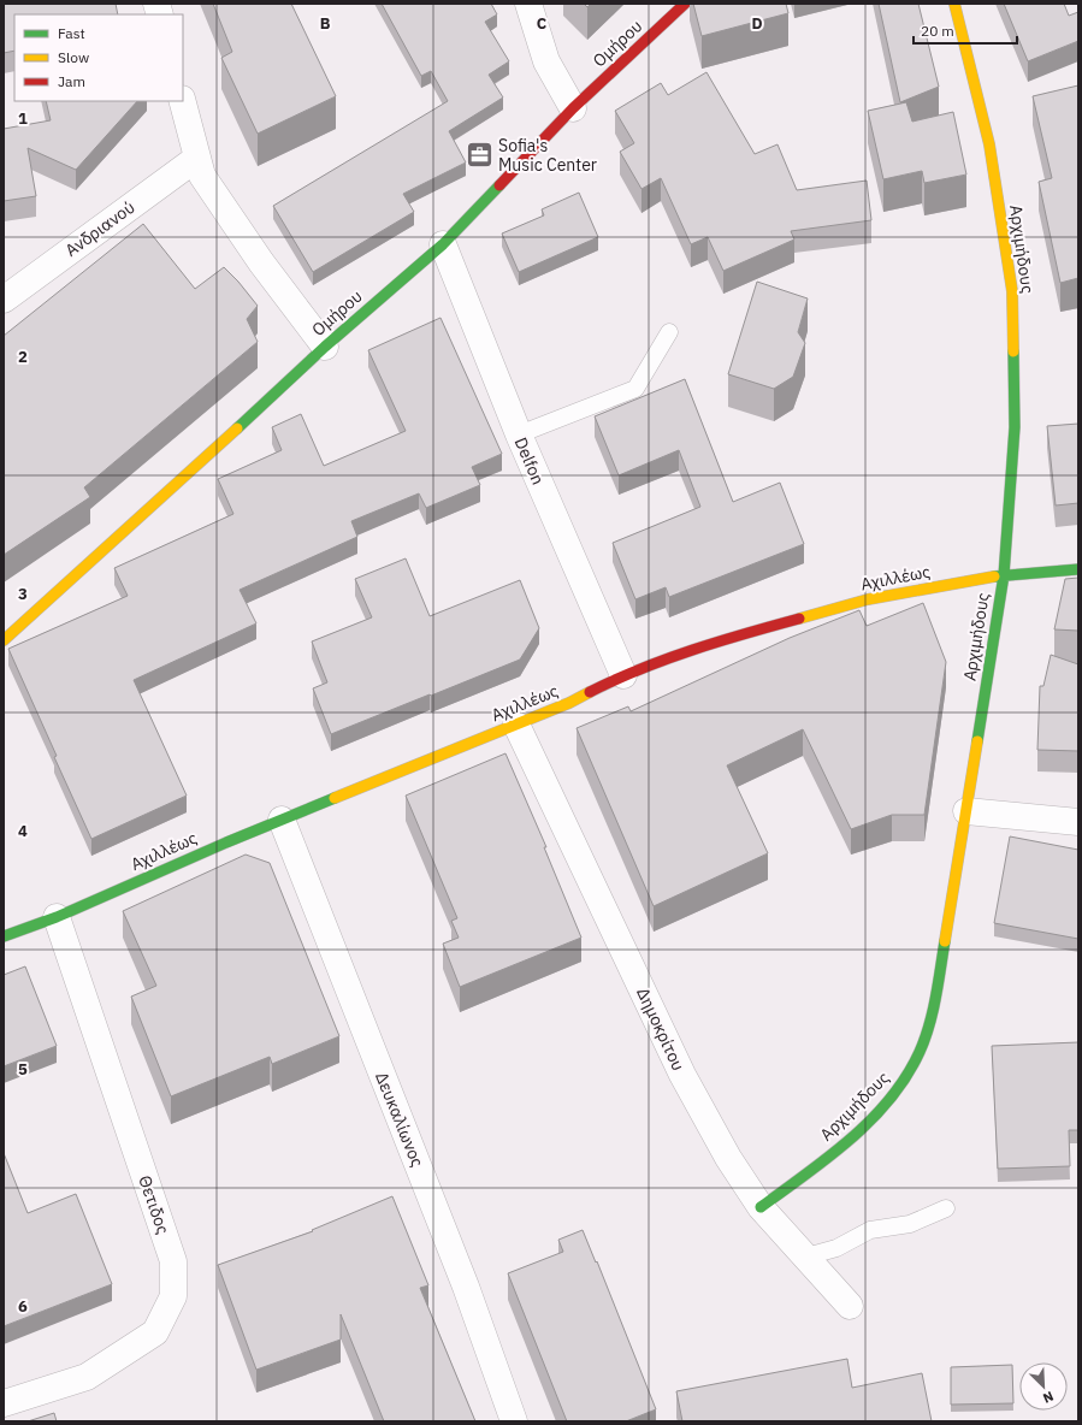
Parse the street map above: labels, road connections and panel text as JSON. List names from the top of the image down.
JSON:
{
  "streets": {
    "street": [
      "Ομήρου",
      "Ανδριανού",
      "Αρχιμήδους",
      "Delfon",
      "Αχιλλέως",
      "Δημοκρίτου",
      "Δευκαλίωνος",
      "Θετιδος"
    ]
  },
  "crossings": [
    ["Ομήρου", "Delfon"],
    ["Αρχιμήδους", "Αχιλλέως"],
    ["Αρχιμήδους", "Δημοκρίτου"],
    ["Delfon", "Αχιλλέως"],
    ["Αχιλλέως", "Δημοκρίτου"],
    ["Αχιλλέως", "Δευκαλίωνος"],
    ["Αχιλλέως", "Θετιδος"]
  ],
  "places": {
    "office": ["Sofia's Music Center"]
  },
  "legend": ["Fast", "Slow", "Jam"],
  "scale_bar": "20 m",
  "north": "bottom right",
  "grid": {
    "columns": ["B", "C", "D"],
    "rows": [
      "1",
      "2",
      "3",
      "4",
      "5",
      "6"
    ]
  }
}
